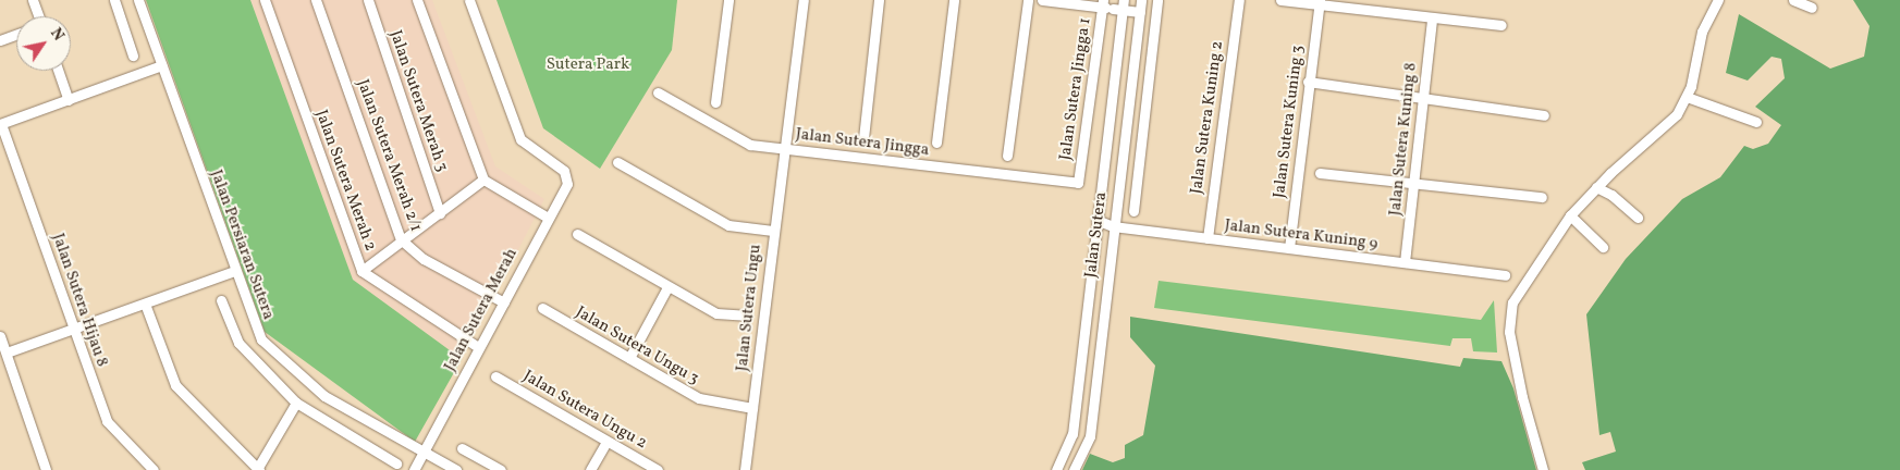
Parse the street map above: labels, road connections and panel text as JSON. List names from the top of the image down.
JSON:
{
  "streets": {
    "street": [
      "Jalan Sutera Jingga 1",
      "Jalan Sutera Merah 3",
      "Jalan Sutera Kuning 2",
      "Jalan Sutera Kuning 3",
      "Jalan Sutera Kuning 8",
      "Jalan Sutera Jingga",
      "Jalan Sutera Merah 2/1",
      "Jalan Sutera Merah 2",
      "Jalan Sutera",
      "Jalan Sutera Kuning 9",
      "Jalan Persiaran Sutera",
      "Jalan Sutera Hijau 8",
      "Jalan Sutera Ungu",
      "Jalan Sutera Merah",
      "Jalan Sutera Ungu 3",
      "Jalan Sutera Ungu 2"
    ]
  },
  "crossings": [
    ["Jalan Sutera Jingga 1", "Jalan Sutera Jingga"],
    ["Jalan Sutera Jingga 1", "Jalan Sutera"],
    ["Jalan Sutera Kuning 2", "Jalan Sutera Kuning 9"],
    ["Jalan Sutera Kuning 3", "Jalan Sutera Kuning 9"],
    ["Jalan Sutera Kuning 8", "Jalan Sutera Kuning 9"],
    ["Jalan Sutera Jingga", "Jalan Sutera Ungu"],
    ["Jalan Sutera Merah 2/1", "Jalan Sutera Merah"],
    ["Jalan Sutera Merah 2", "Jalan Sutera Merah"],
    ["Jalan Sutera", "Jalan Sutera Kuning 9"],
    ["Jalan Persiaran Sutera", "Jalan Sutera Merah"],
    ["Jalan Sutera Ungu", "Jalan Sutera Ungu 3"]
  ],
  "parks": ["Sutera Park"],
  "north": "top right"
}
